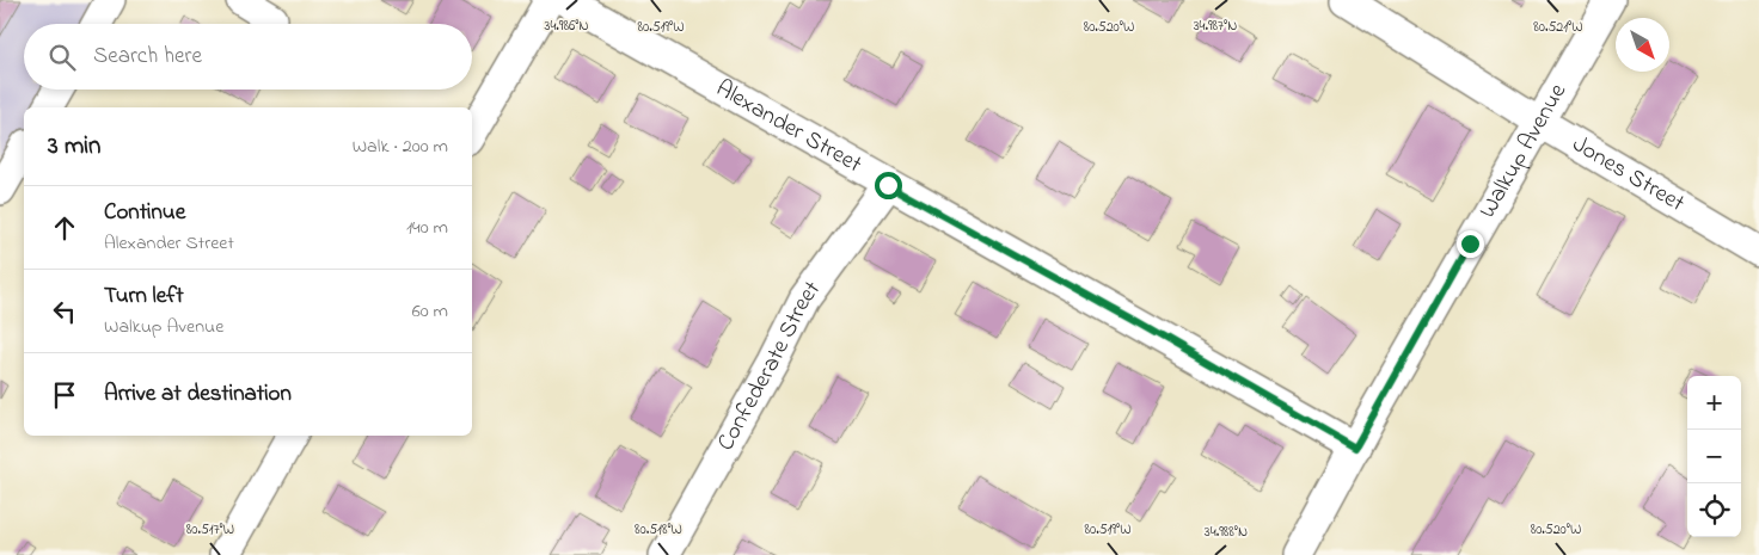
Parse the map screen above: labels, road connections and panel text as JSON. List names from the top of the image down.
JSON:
{
  "streets": {
    "street": [
      "Alexander Street",
      "Walkup Avenue",
      "Jones Street",
      "Confederate Street"
    ]
  },
  "crossings": [
    ["Alexander Street", "Walkup Avenue"],
    ["Alexander Street", "Confederate Street"],
    ["Walkup Avenue", "Jones Street"]
  ],
  "north": "bottom right",
  "page": {
    "search": "Search here",
    "heading": ["3 min", "Walk · 200 m"],
    "list": [
      ["Continue", "Alexander Street", "140 m"],
      ["Turn left", "Walkup Avenue", "60 m"],
      "Arrive at destination"
    ],
    "map_buttons": ["+", "−"]
  },
  "coordinates": [
    "34.986°N",
    "34.987°N",
    "80.519°W",
    "80.520°W",
    "80.521°W",
    "80.517°W",
    "80.518°W",
    "34.988°N"
  ]
}
